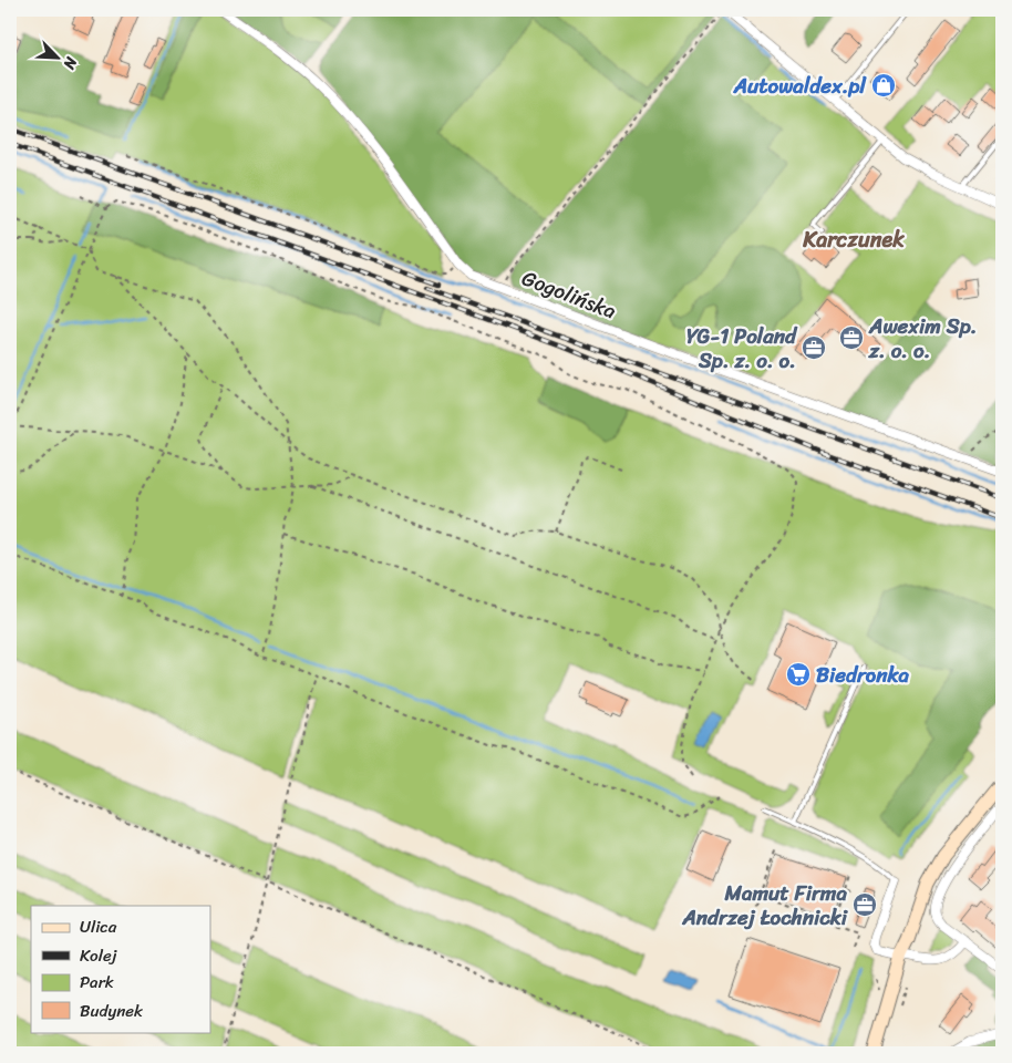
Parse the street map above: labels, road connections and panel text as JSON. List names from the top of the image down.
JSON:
{
  "streets": {
    "street": ["Gogolińska"]
  },
  "districts": ["Karczunek"],
  "places": {
    "shop": ["Autowaldex.pl"],
    "office": ["Awexim Sp. z. o. o.", "YG-1 Poland Sp. z. o. o.", "Mamut Firma Andrzej Łochnicki"],
    "supermarket": ["Biedronka"]
  },
  "legend": [
    "Ulica",
    "Kolej",
    "Park",
    "Budynek"
  ],
  "north": "bottom right"
}
